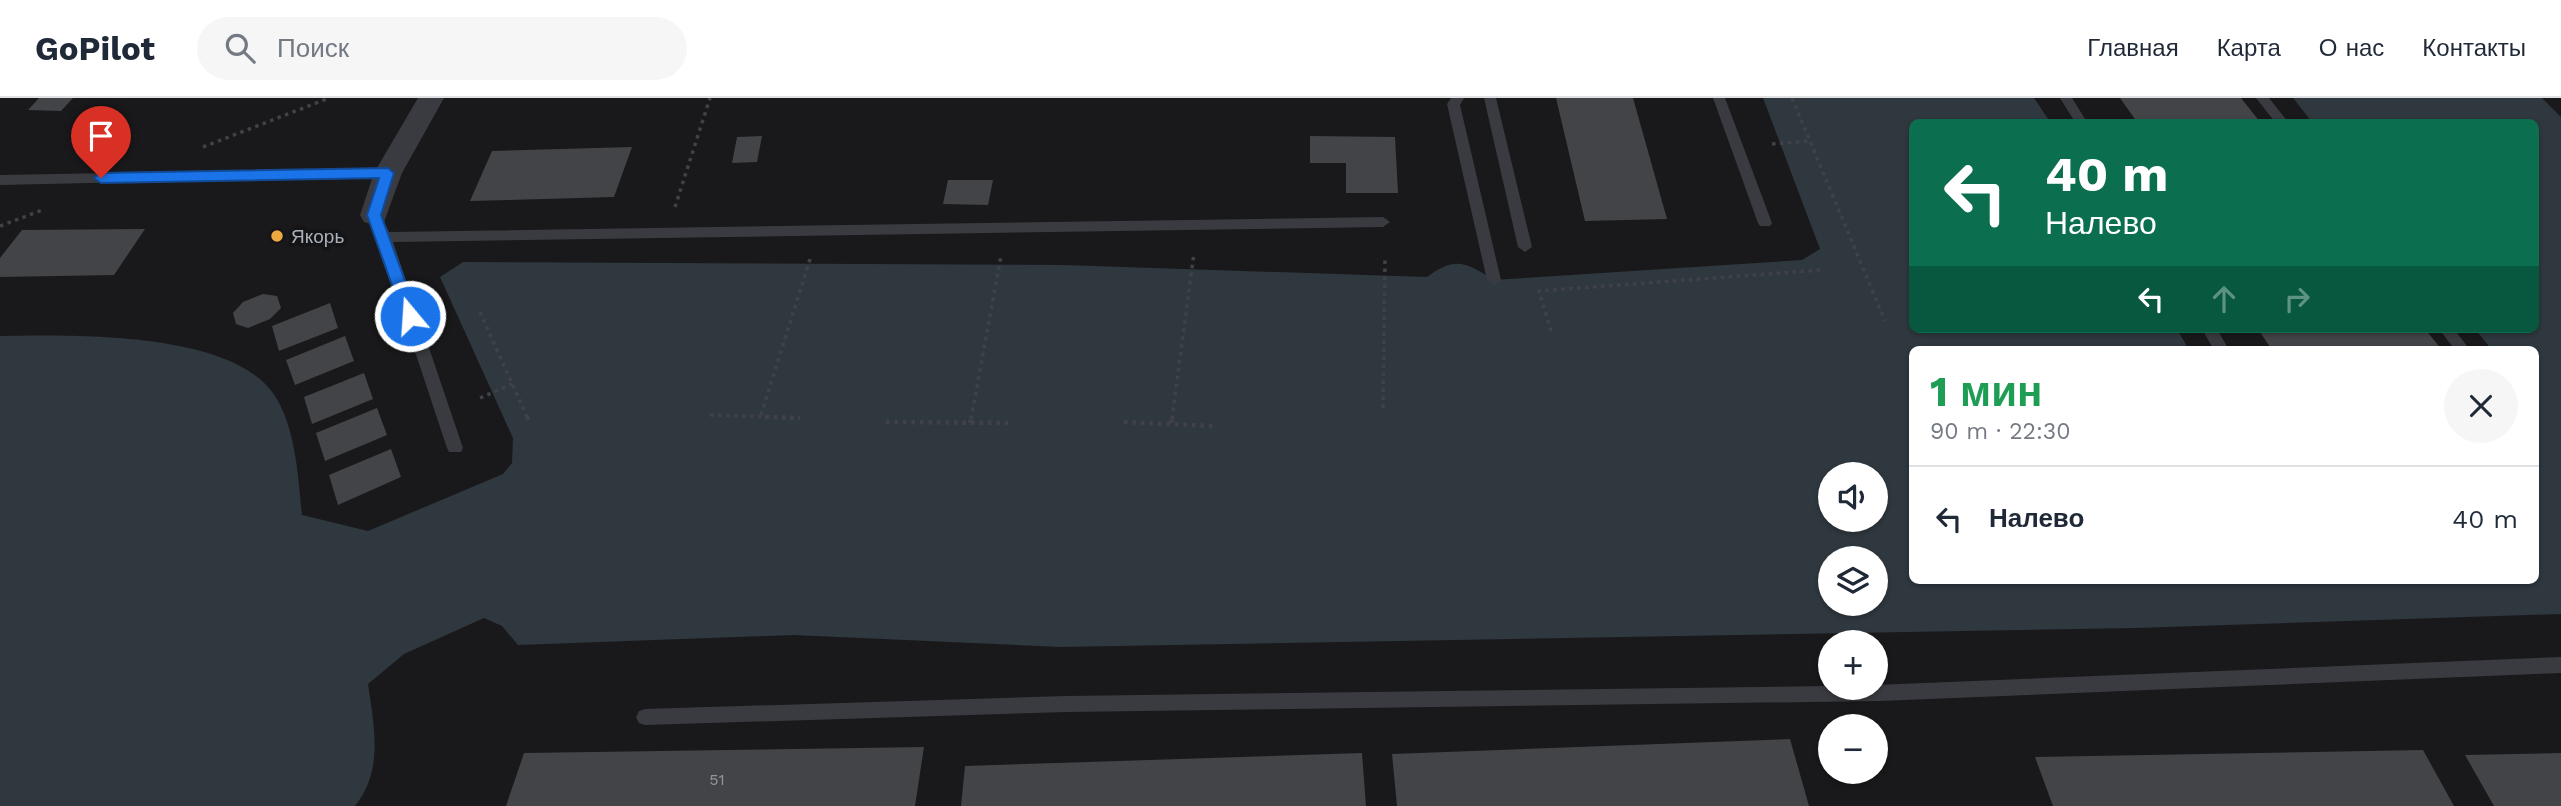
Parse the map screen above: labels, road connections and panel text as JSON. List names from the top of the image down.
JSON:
{
  "places": ["Якорь"],
  "house_numbers": ["51"],
  "page": {
    "header": "GoPilot",
    "search": "Поиск",
    "nav": [
      "Главная",
      "Карта",
      "О нас",
      "Контакты"
    ],
    "turn": ["40 m", "Налево"],
    "heading": ["1 мин", "90 m · 22:30"],
    "map_buttons": ["+", "−"],
    "list": [
      {
        "name": "Налево",
        "value": "40 m"
      }
    ]
  }
}
